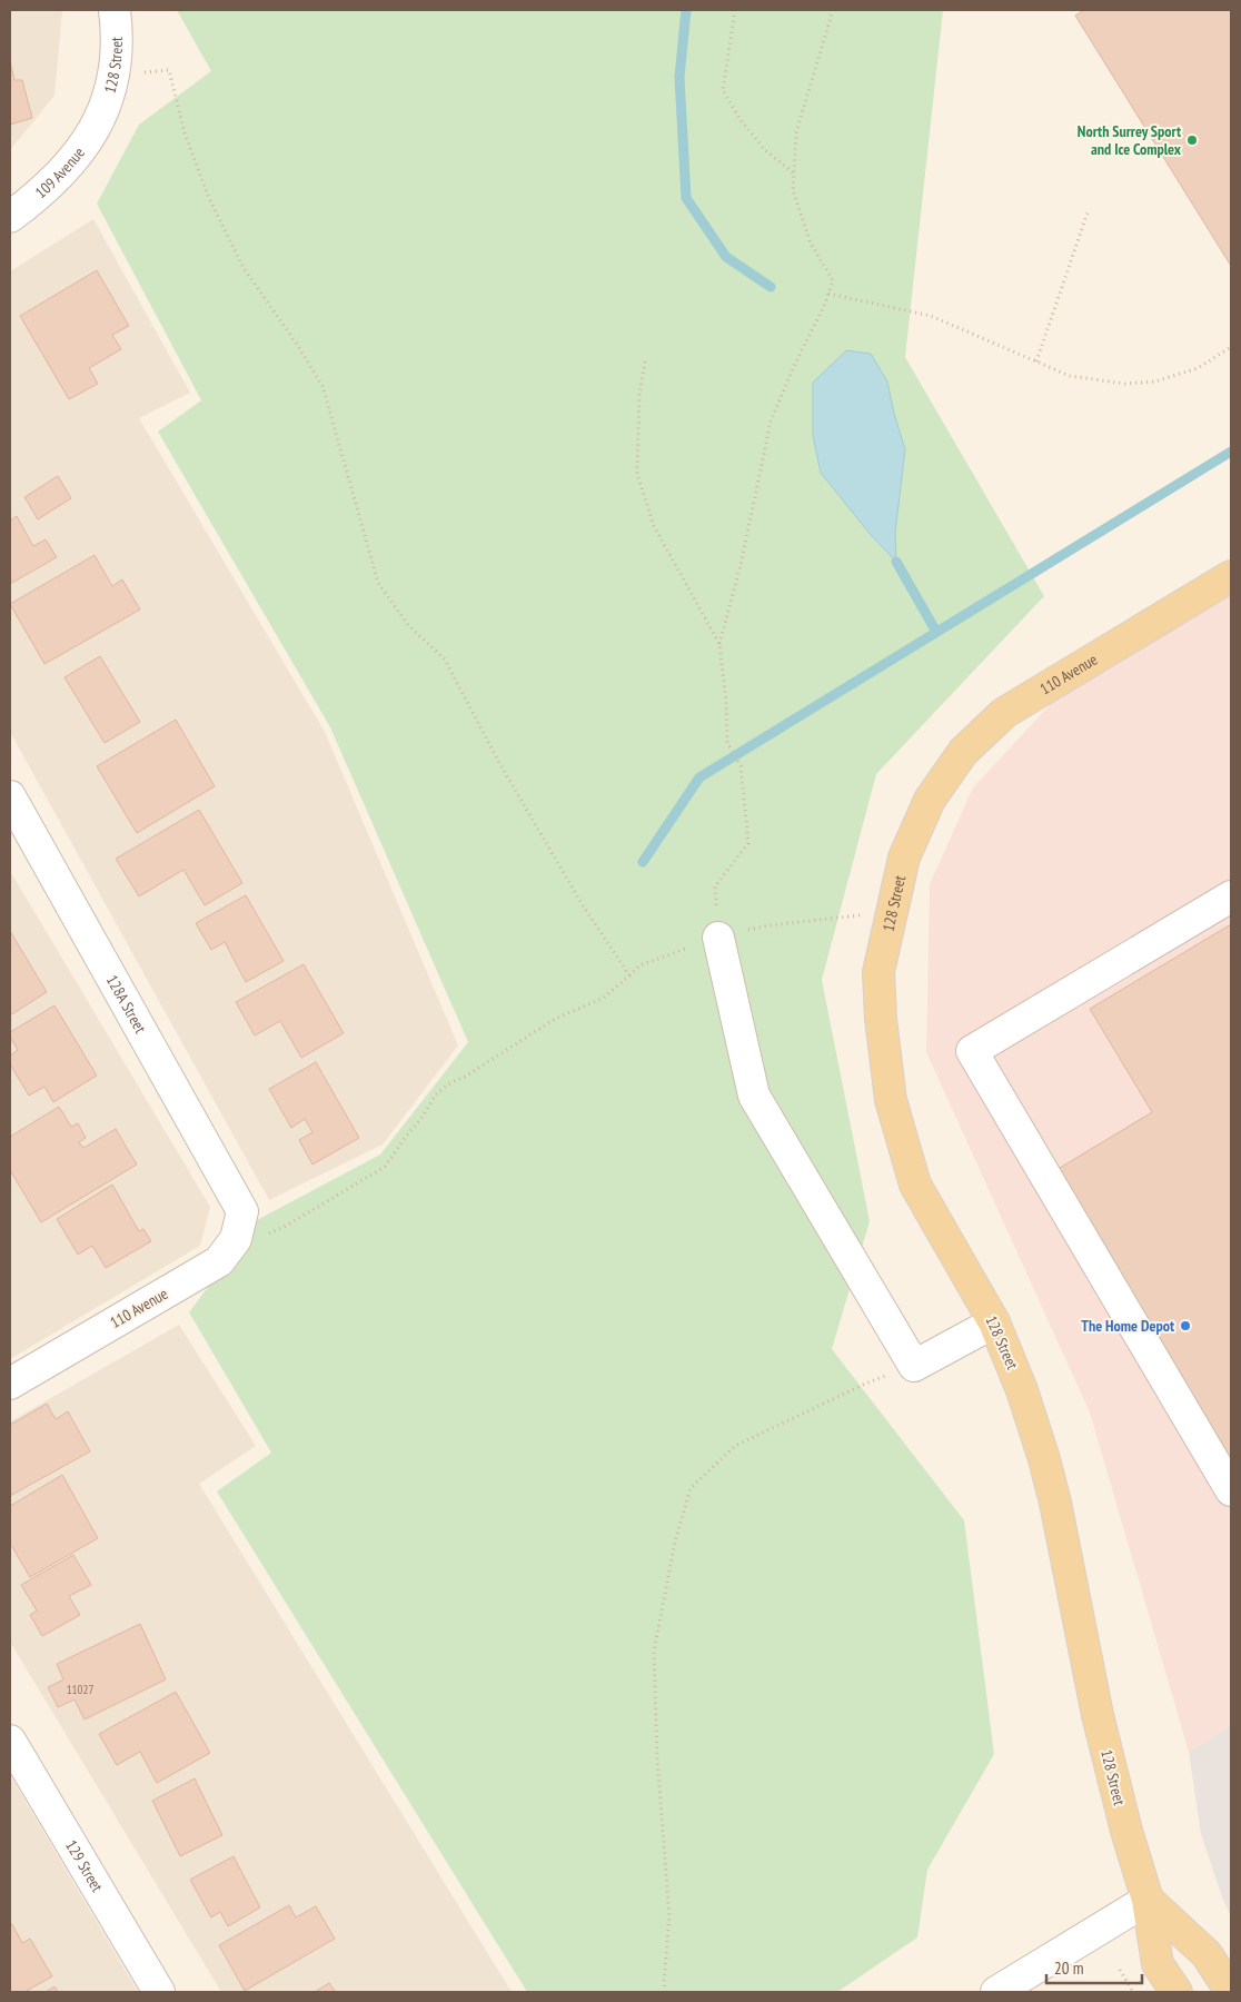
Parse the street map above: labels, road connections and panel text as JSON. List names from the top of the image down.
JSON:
{
  "streets": {
    "main road": ["128 Street", "110 Avenue"],
    "street": ["109 Avenue", "128A Street", "129 Street"]
  },
  "crossings": [
    ["128 Street", "109 Avenue"],
    ["128 Street", "110 Avenue"],
    ["110 Avenue", "128A Street"]
  ],
  "places": ["North Surrey Sport and Ice Complex", "The Home Depot"],
  "house_numbers": ["11027"],
  "scale_bar": "20 m"
}
